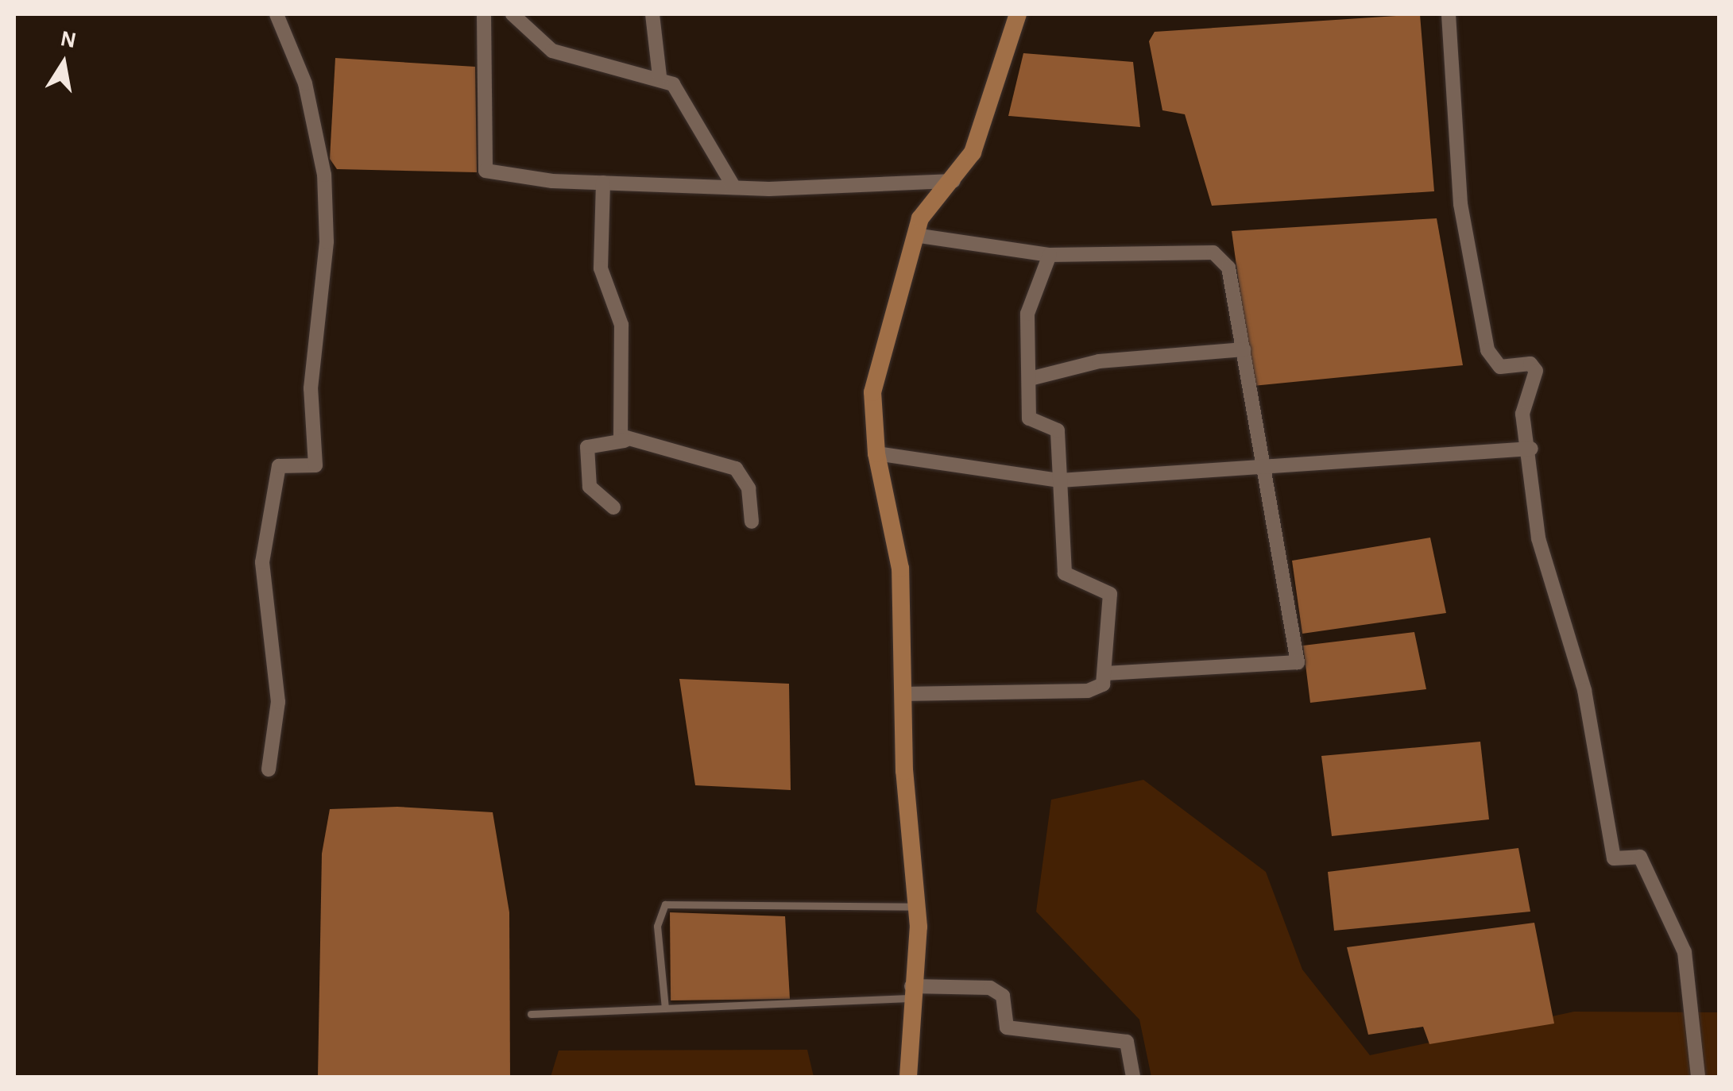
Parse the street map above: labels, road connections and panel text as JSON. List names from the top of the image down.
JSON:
{
  "north": "top"
}
